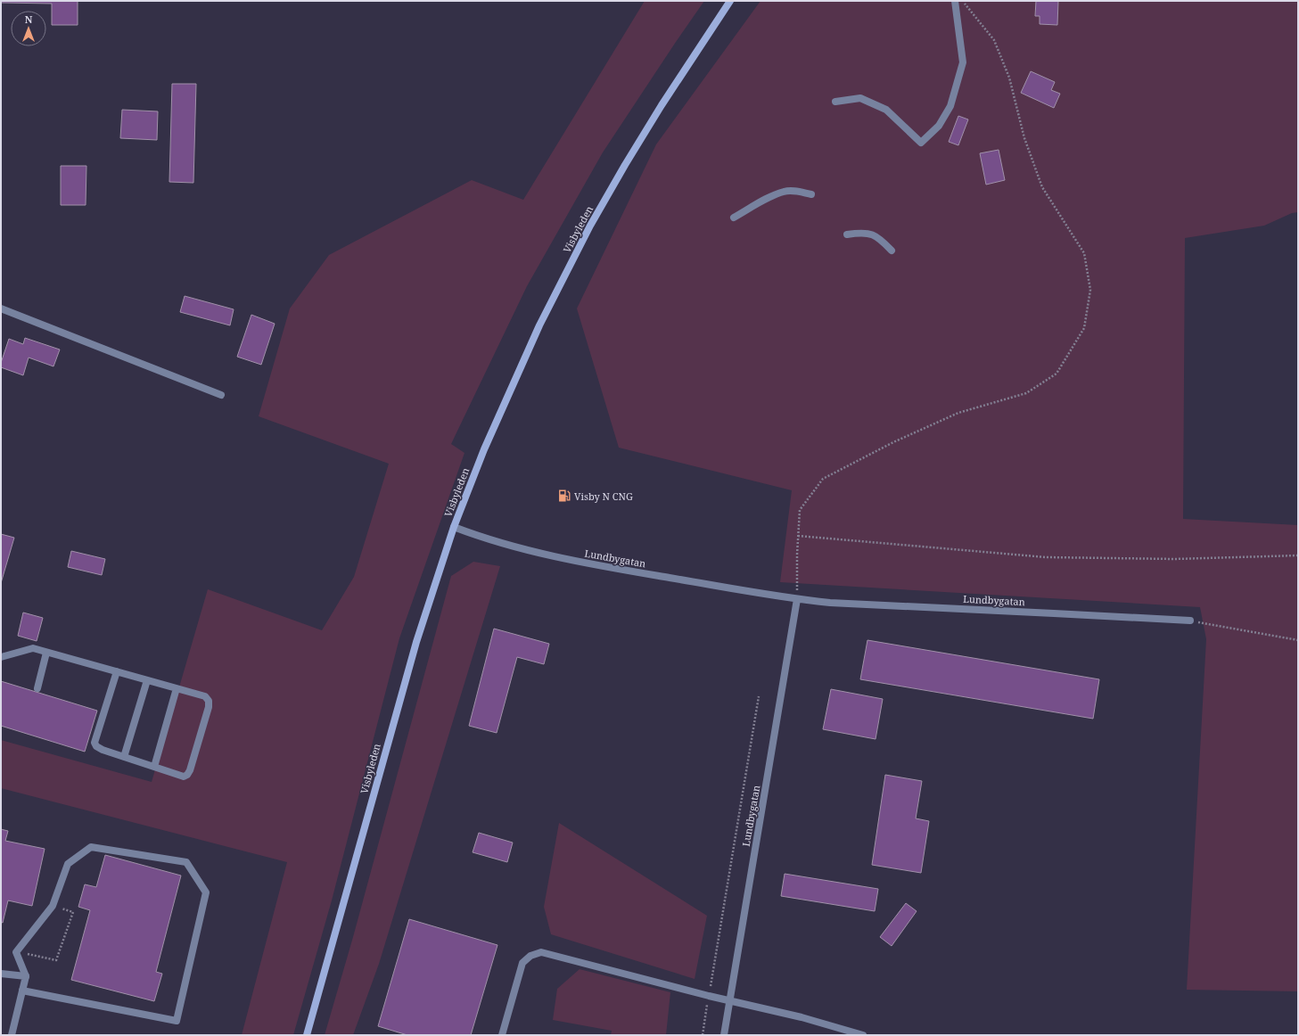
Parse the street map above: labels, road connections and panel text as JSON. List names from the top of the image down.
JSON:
{
  "streets": {
    "main road": ["Visbyleden"],
    "street": ["Lundbygatan"]
  },
  "crossings": [
    ["Visbyleden", "Lundbygatan"]
  ],
  "places": {
    "fuel station": ["Visby N CNG"]
  },
  "north": "top"
}
